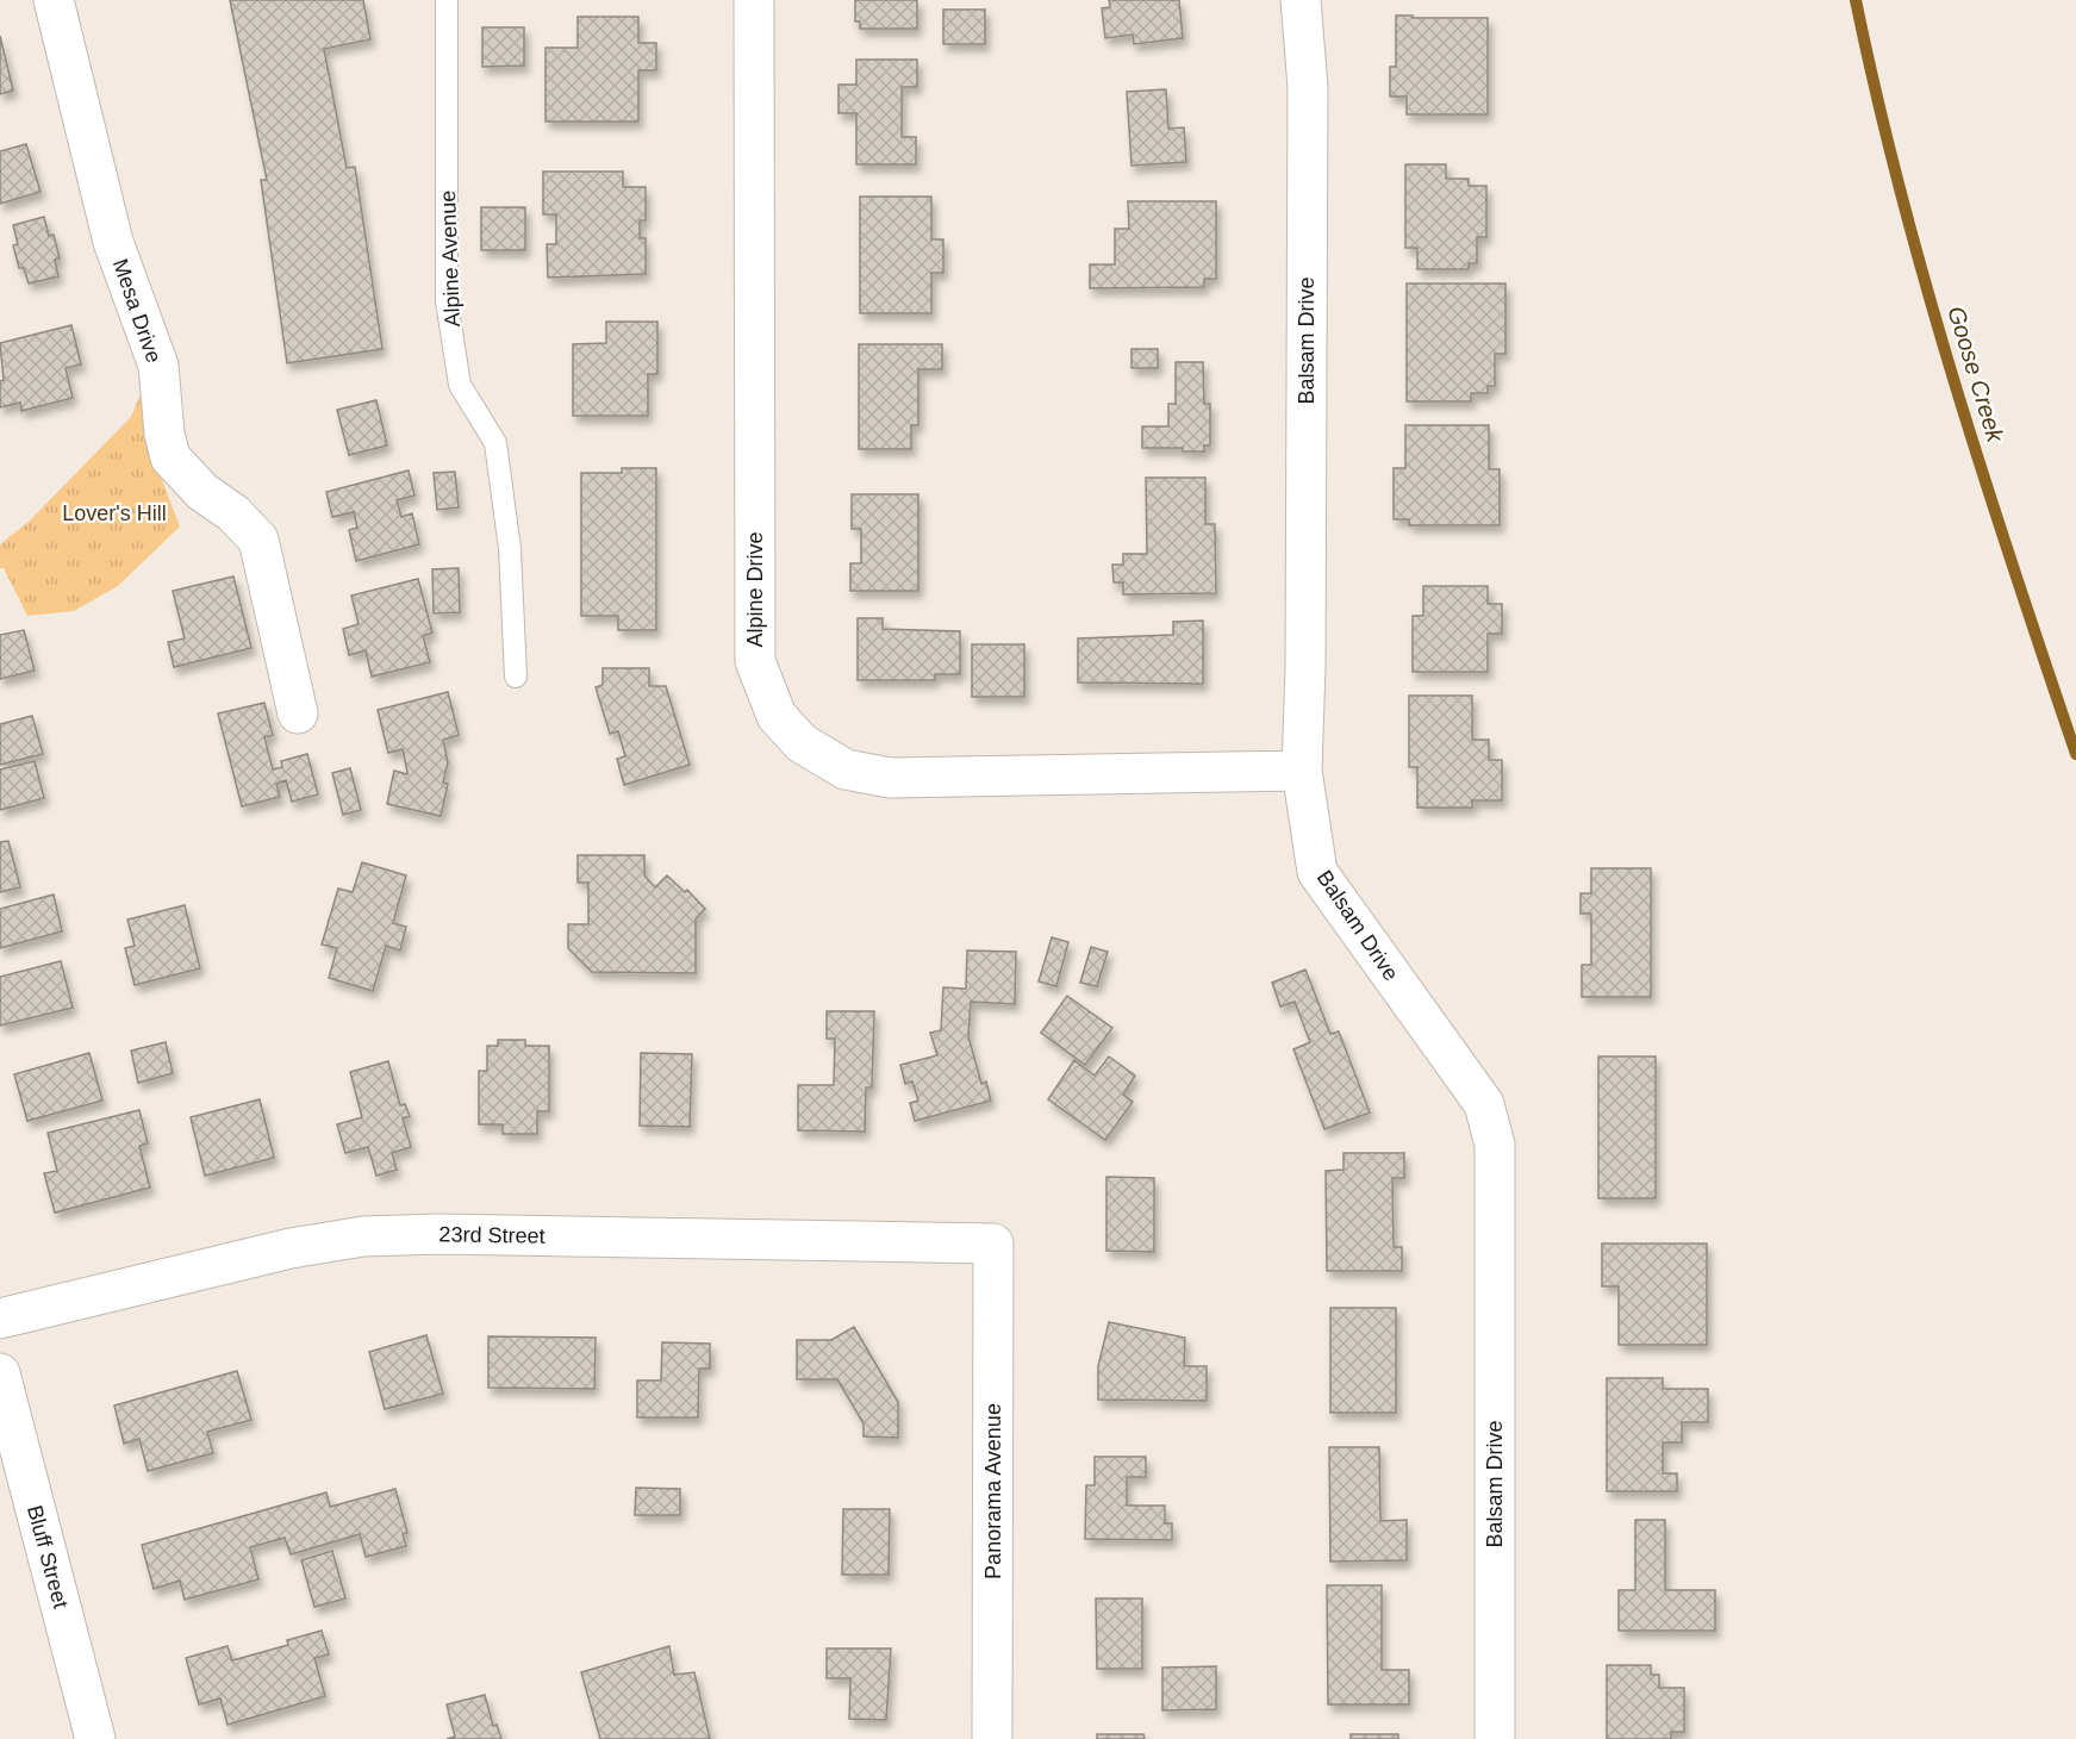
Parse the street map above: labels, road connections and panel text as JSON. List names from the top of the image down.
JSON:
{
  "streets": {
    "street": [
      "Mesa Drive",
      "Balsam Drive",
      "Alpine Drive",
      "23rd Street",
      "Panorama Avenue",
      "Bluff Street"
    ],
    "lane": ["Alpine Avenue"]
  },
  "crossings": [
    ["Balsam Drive", "Alpine Drive"],
    ["23rd Street", "Panorama Avenue"]
  ],
  "water": ["Goose Creek"],
  "parks": ["Lover's Hill"]
}
